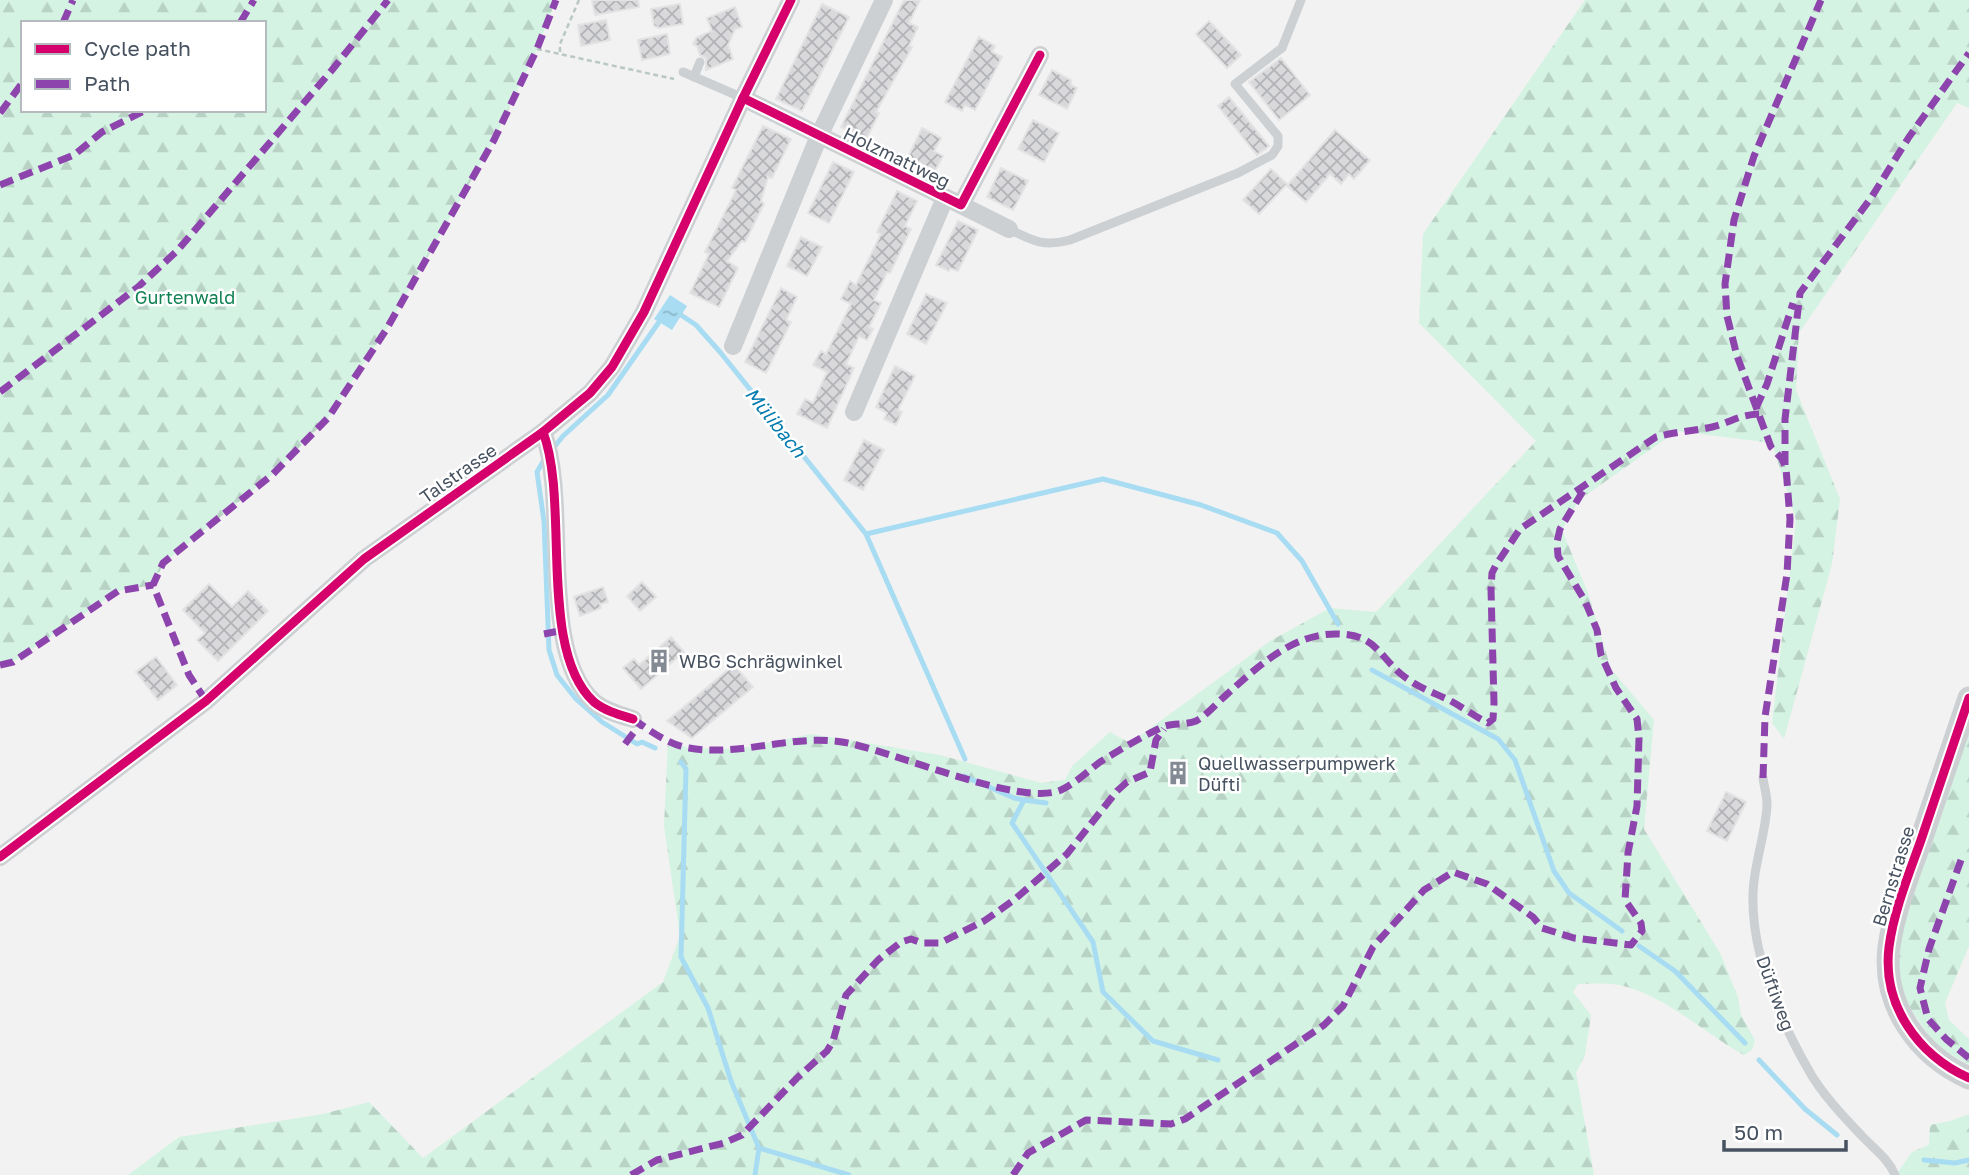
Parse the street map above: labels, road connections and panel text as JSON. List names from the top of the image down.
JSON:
{
  "streets": {
    "street": ["Holzmattweg", "Talstrasse", "Bernstrasse"],
    "lane": ["Düftiweg"]
  },
  "crossings": [
    ["Holzmattweg", "Talstrasse"]
  ],
  "water": ["Mülibach"],
  "parks": ["Gurtenwald"],
  "places": {
    "building": ["WBG Schrägwinkel", "Quellwasserpumpwerk Düfti"]
  },
  "legend": ["Cycle path", "Path"],
  "scale_bar": "50 m"
}
